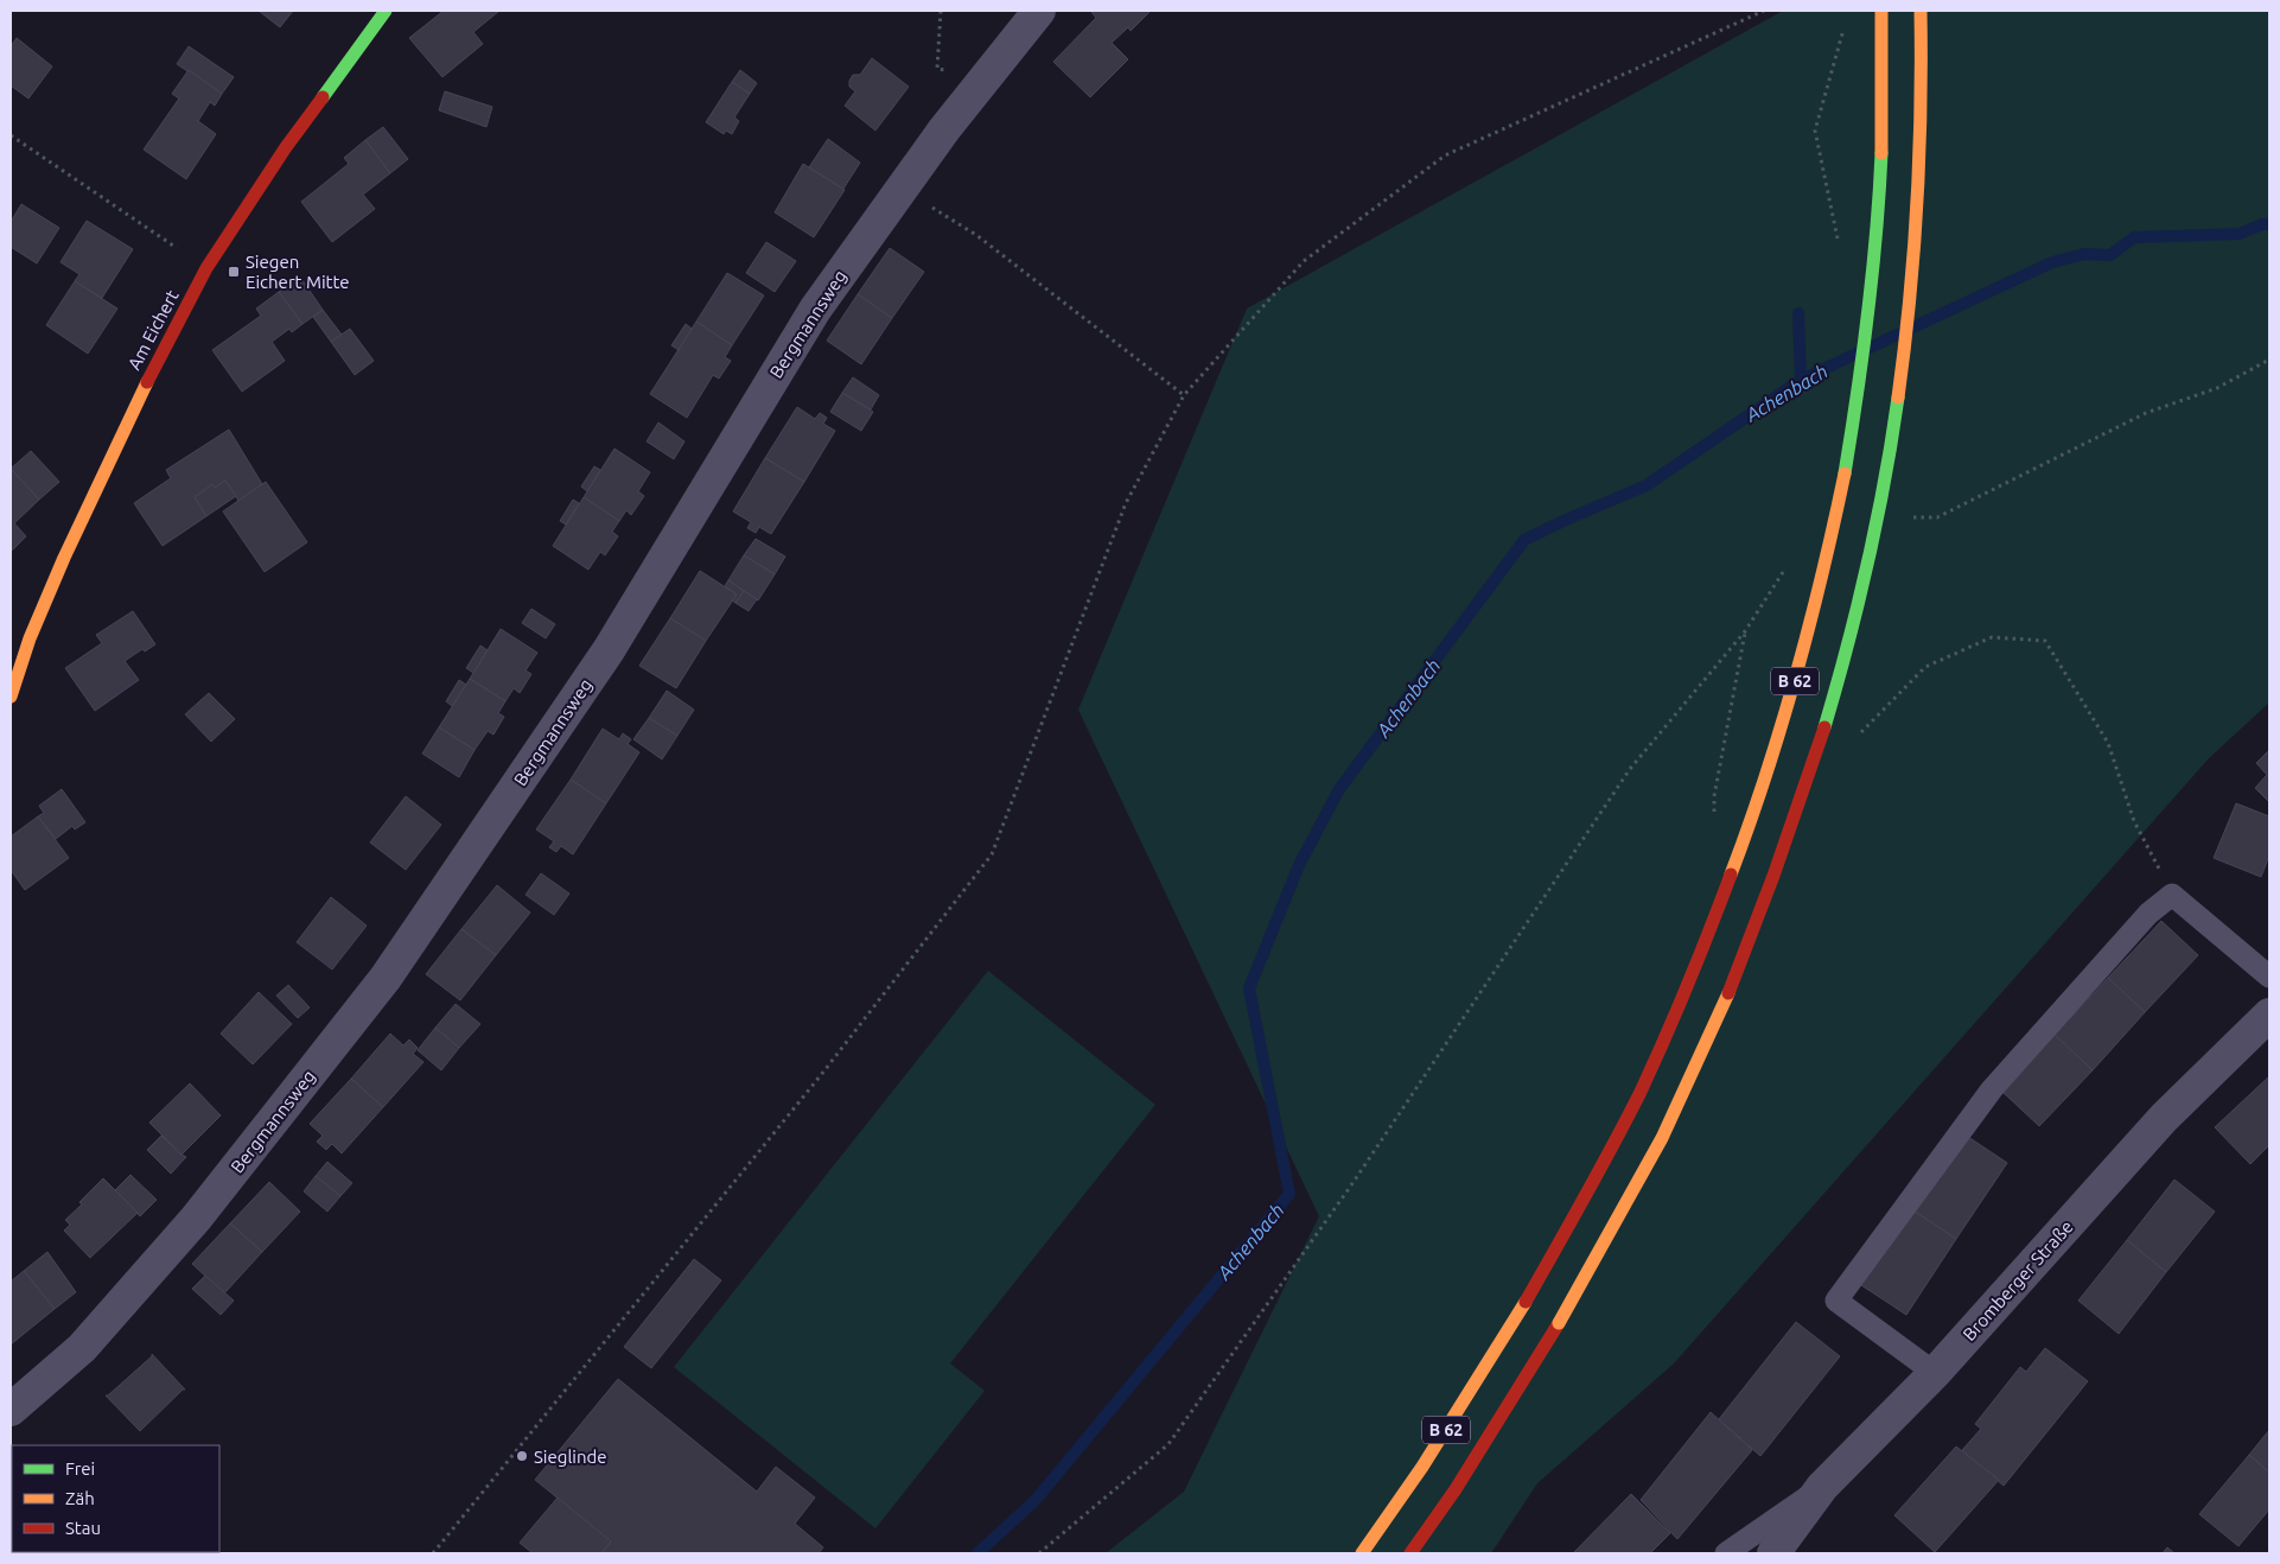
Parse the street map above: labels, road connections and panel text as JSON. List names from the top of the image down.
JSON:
{
  "streets": {
    "main road": ["Am Eichert", "B 62"],
    "street": ["Bergmannsweg", "Bromberger Straße"]
  },
  "water": ["Achenbach"],
  "places": {
    "transit": ["Siegen Eichert Mitte"],
    "other": ["Sieglinde"]
  },
  "legend": ["Frei", "Zäh", "Stau"]
}
